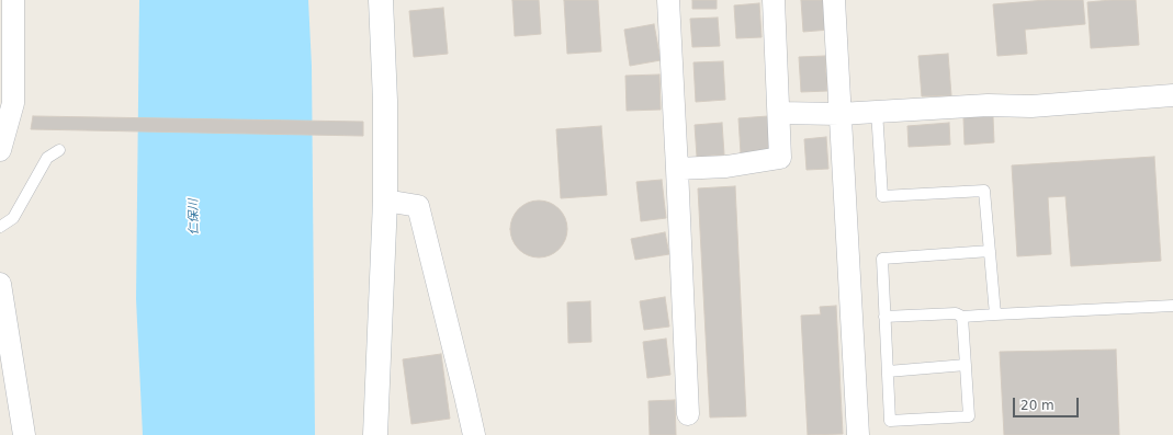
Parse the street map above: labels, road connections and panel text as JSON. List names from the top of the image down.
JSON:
{
  "water": ["仁保川"],
  "scale_bar": "20 m"
}
